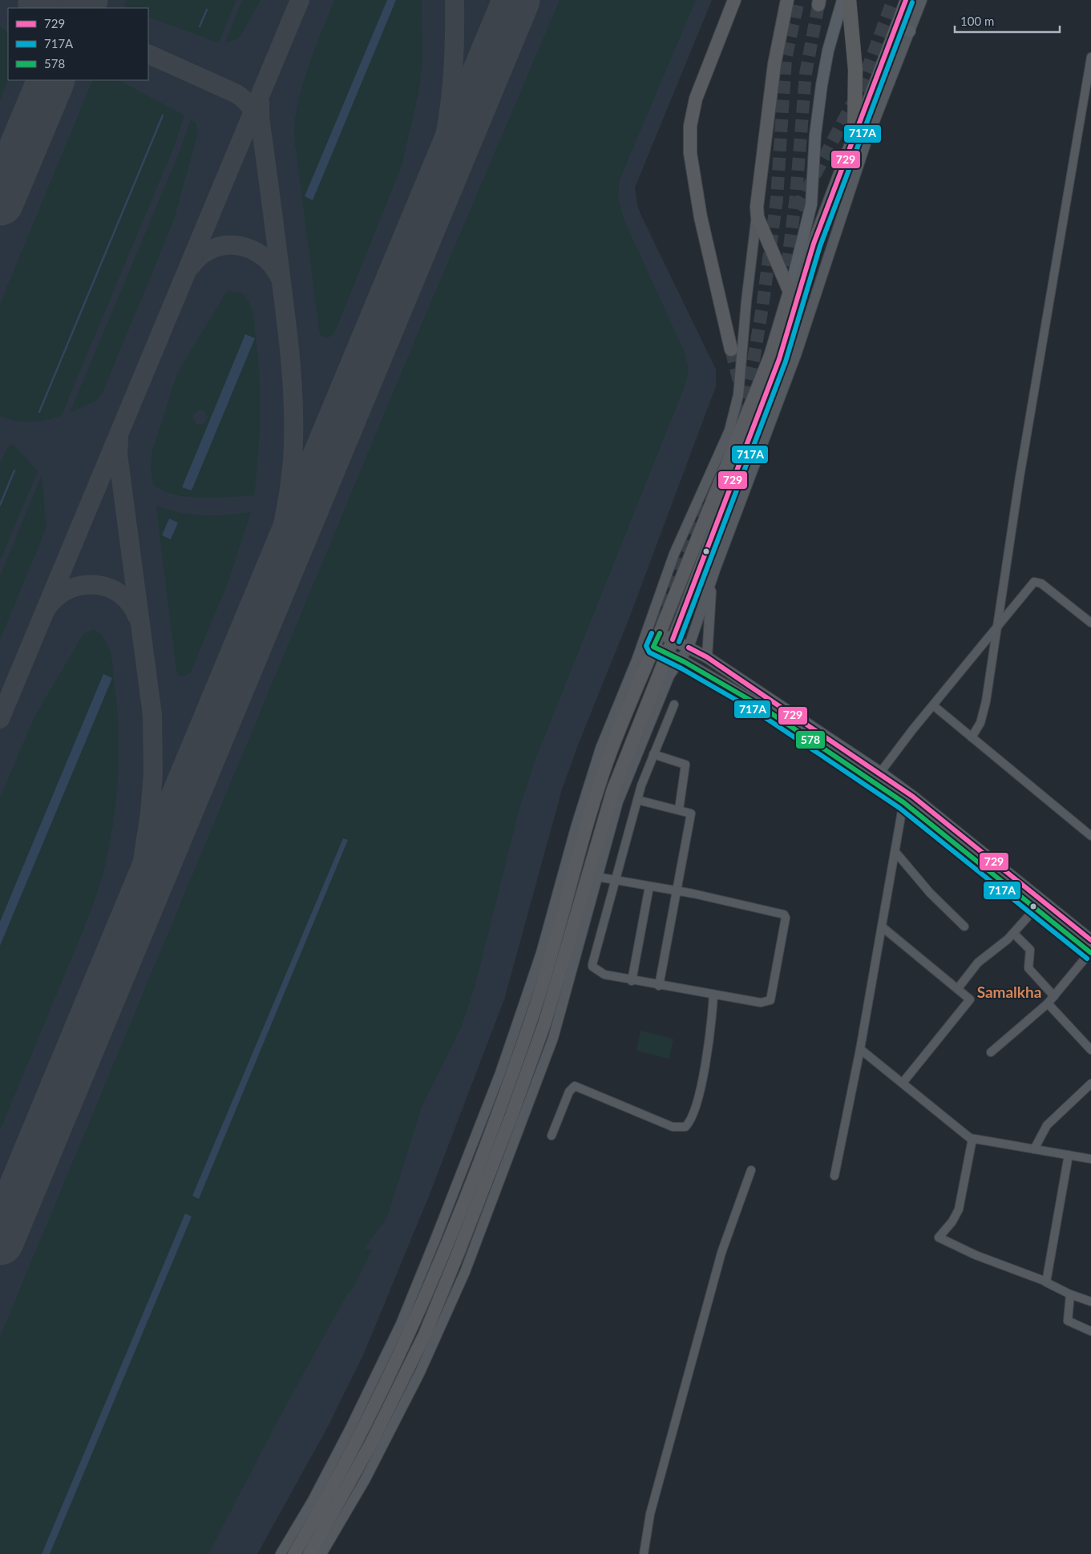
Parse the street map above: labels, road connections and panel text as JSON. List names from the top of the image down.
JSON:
{
  "districts": ["Samalkha"],
  "lines": ["transit line 729", "transit line 717A", "transit line 578"],
  "legend": ["729", "717A", "578"],
  "scale_bar": "100 m"
}
